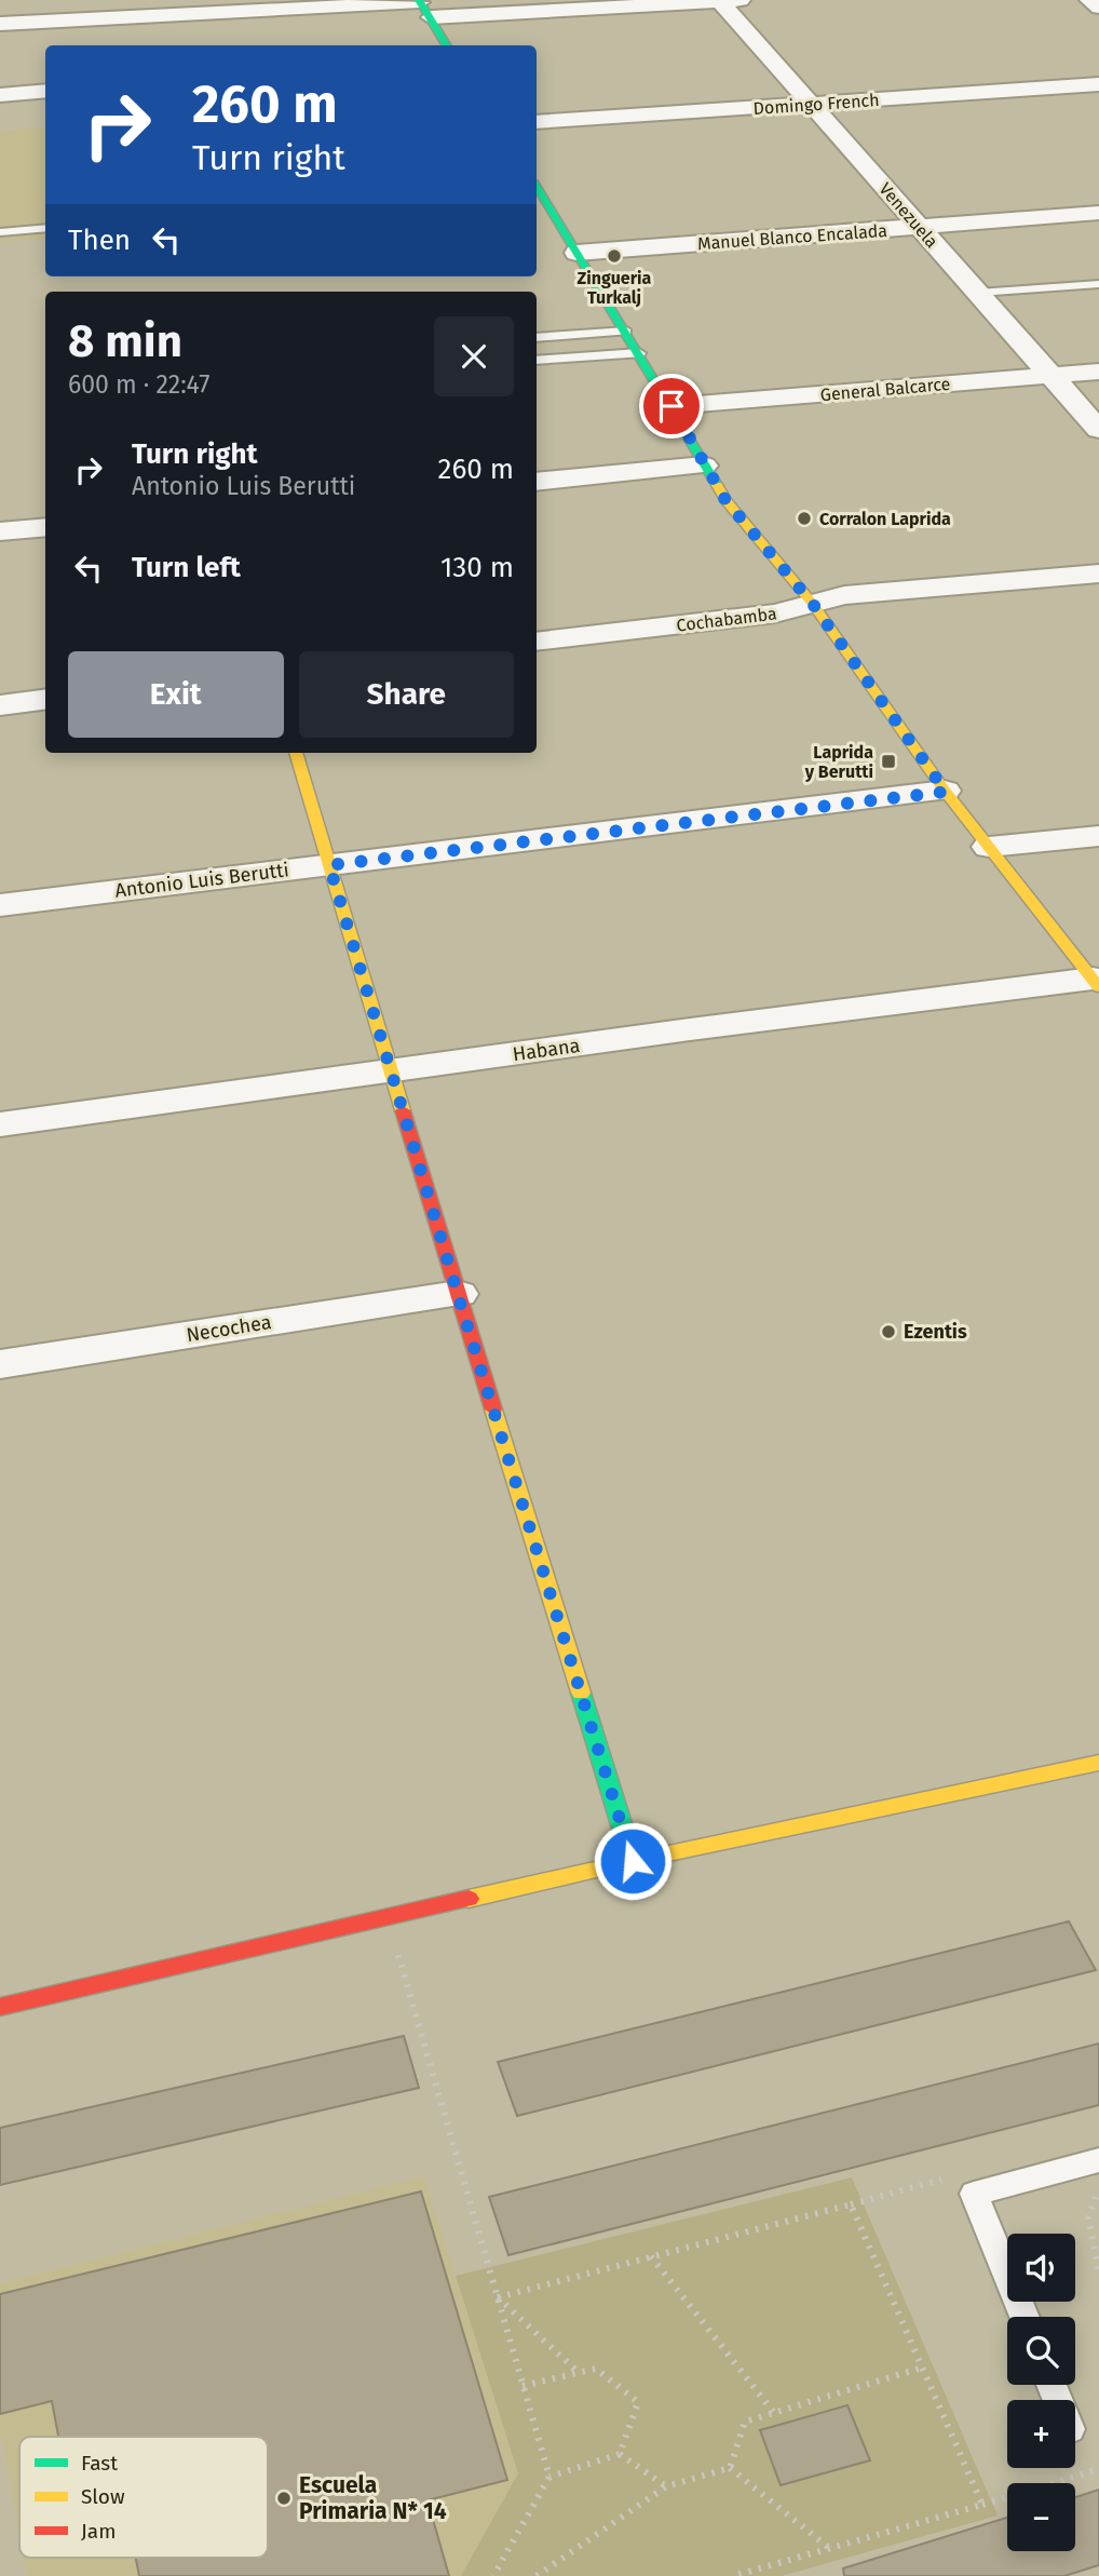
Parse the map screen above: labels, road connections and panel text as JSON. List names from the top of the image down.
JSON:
{
  "streets": {
    "street": [
      "Domingo French",
      "Venezuela",
      "Manuel Blanco Encalada",
      "General Balcarce",
      "Cochabamba",
      "Antonio Luis Berutti",
      "Habana",
      "Necochea"
    ]
  },
  "crossings": [
    ["Domingo French", "Venezuela"],
    ["Venezuela", "Manuel Blanco Encalada"],
    ["Venezuela", "General Balcarce"]
  ],
  "places": {
    "other": [
      "Zingueria Turkalj",
      "Corralon Laprida",
      "Ezentis",
      "Escuela Primaria N* 14"
    ],
    "transit": ["Laprida y Berutti"]
  },
  "legend": ["Fast", "Slow", "Jam"],
  "page": {
    "turn": ["260 m", "Turn right"],
    "then": "Then",
    "heading": ["8 min", "600 m · 22:47"],
    "list": [
      {
        "name": "Turn right",
        "note": "Antonio Luis Berutti",
        "value": "260 m"
      },
      {
        "name": "Turn left",
        "value": "130 m"
      }
    ],
    "buttons": ["Exit", "Share"],
    "map_buttons": ["+", "−"]
  }
}
